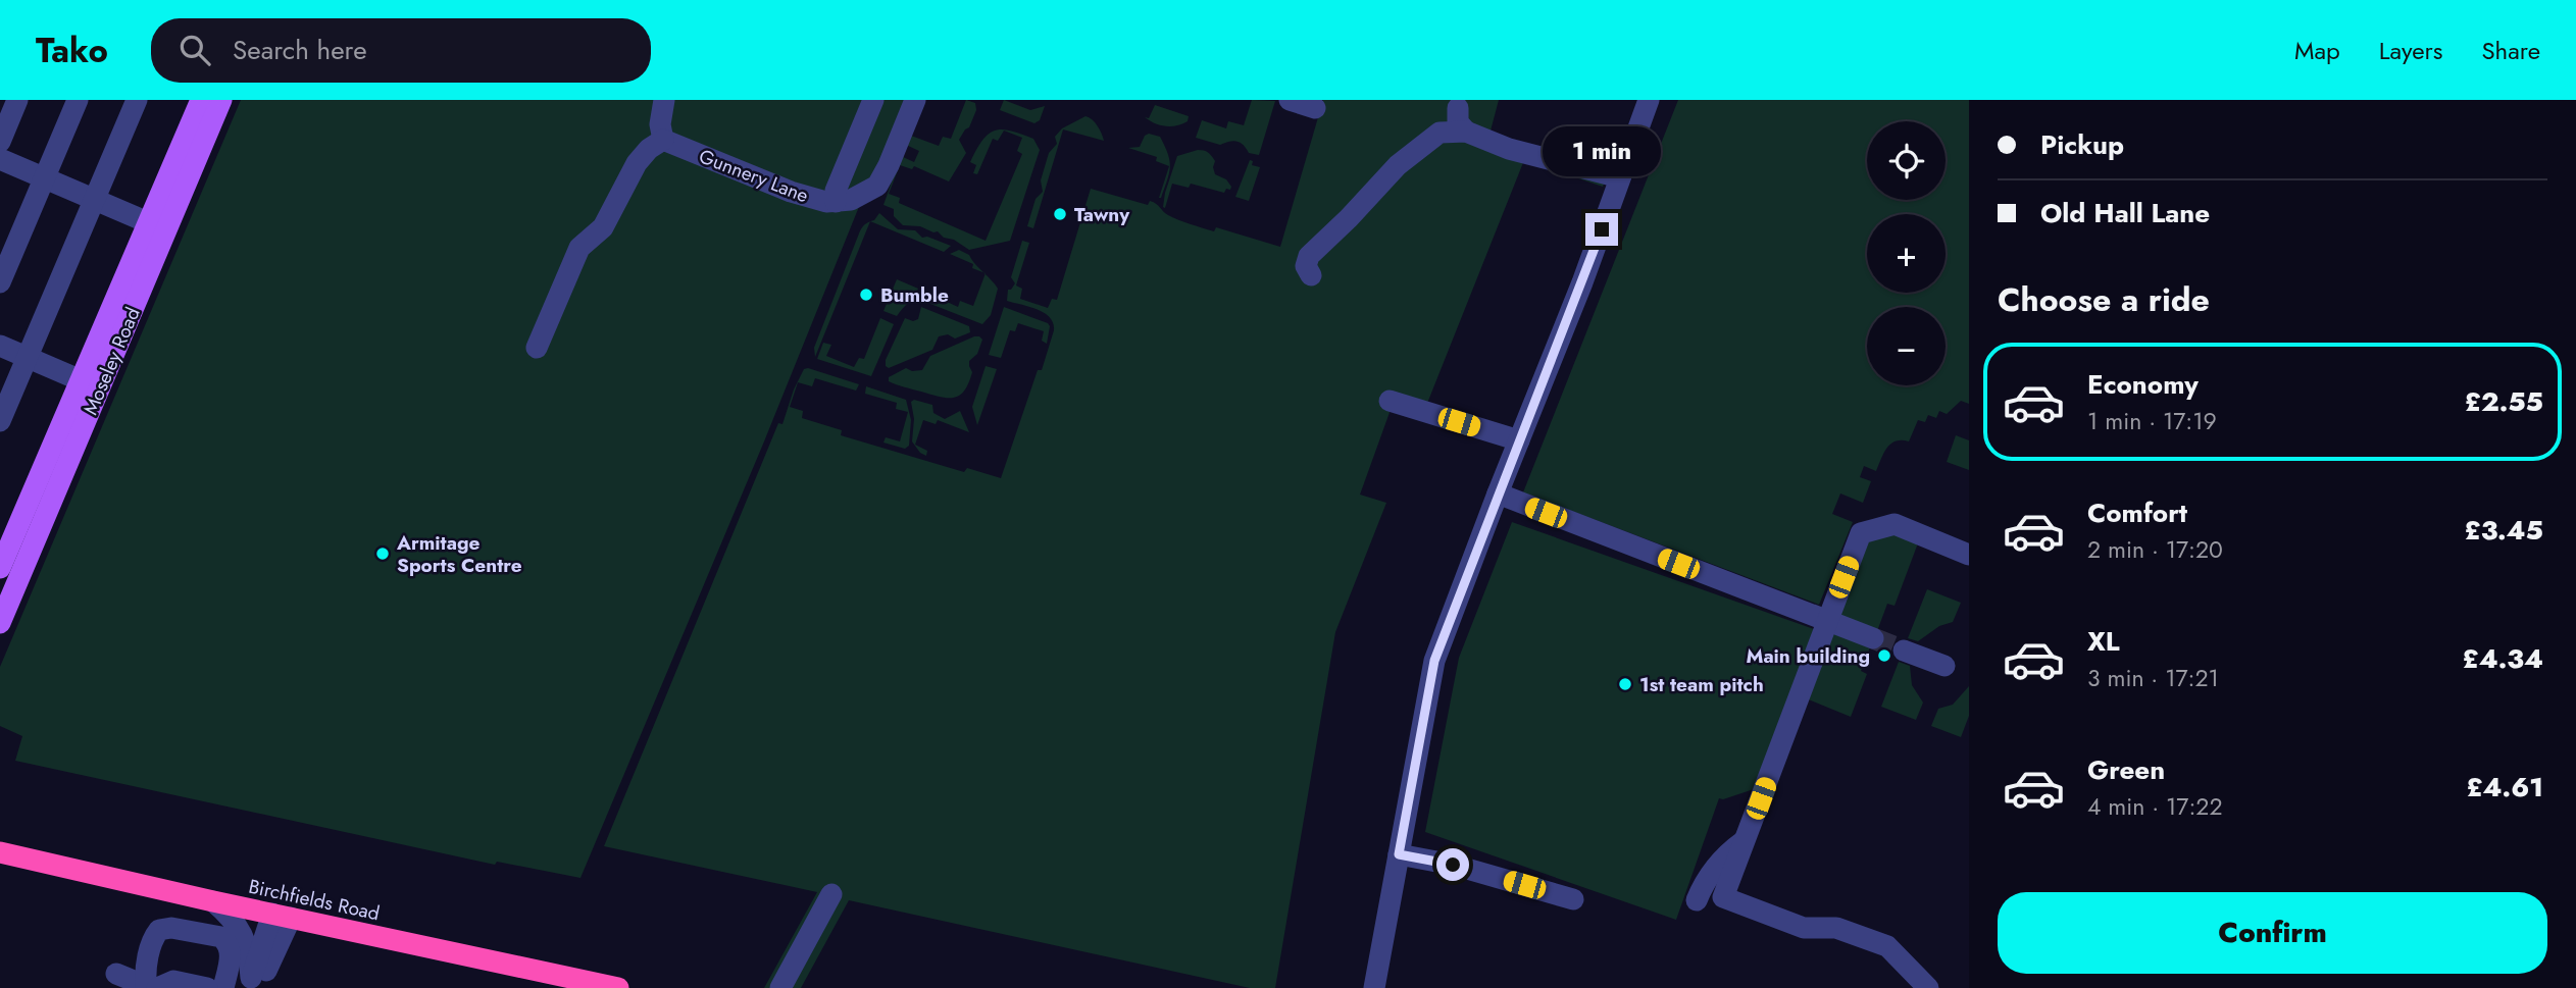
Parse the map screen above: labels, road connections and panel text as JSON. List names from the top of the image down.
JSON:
{
  "streets": {
    "highway": ["Birchfields Road"],
    "main road": ["Moseley Road"],
    "street": ["Gunnery Lane"]
  },
  "places": [
    "Tawny",
    "Bumble",
    "Armitage Sports Centre",
    "Main building",
    "1st team pitch"
  ],
  "page": {
    "header": "Tako",
    "search": "Search here",
    "nav": ["Map", "Layers", "Share"],
    "banner": ["Pickup", "Old Hall Lane"],
    "map_buttons": ["+", "−"],
    "bubble": "1 min",
    "heading": "Choose a ride",
    "list": [
      {
        "name": "Economy",
        "note": "1 min · 17:19",
        "value": "£2.55"
      },
      {
        "name": "Comfort",
        "note": "2 min · 17:20",
        "value": "£3.45"
      },
      {
        "name": "XL",
        "note": "3 min · 17:21",
        "value": "£4.34"
      },
      {
        "name": "Green",
        "note": "4 min · 17:22",
        "value": "£4.61"
      }
    ],
    "buttons": "Confirm"
  }
}
